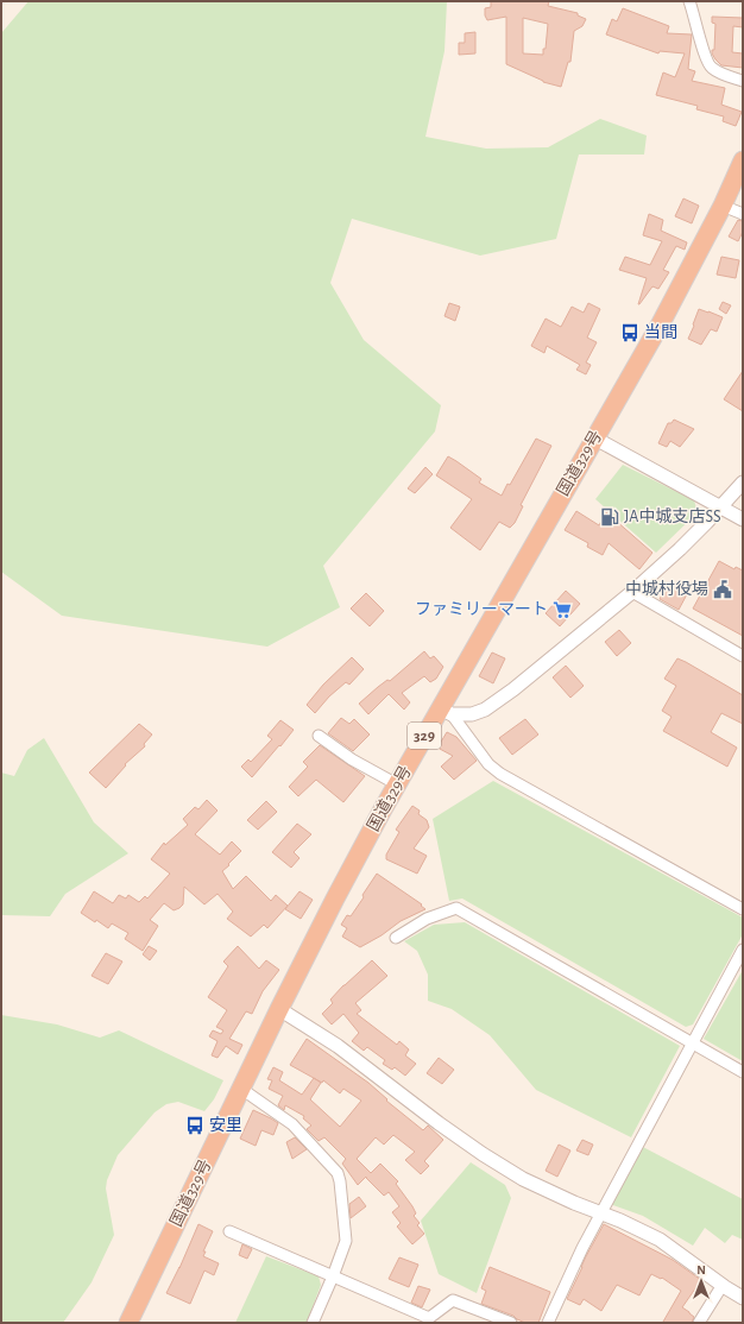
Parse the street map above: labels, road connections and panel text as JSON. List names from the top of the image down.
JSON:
{
  "streets": {
    "highway": ["国道329号", "329"]
  },
  "places": {
    "bus stop": ["当間", "安里"],
    "fuel station": ["JA中城支店SS"],
    "public building": ["中城村役場"],
    "supermarket": ["ファミリーマート"]
  },
  "north": "top"
}
